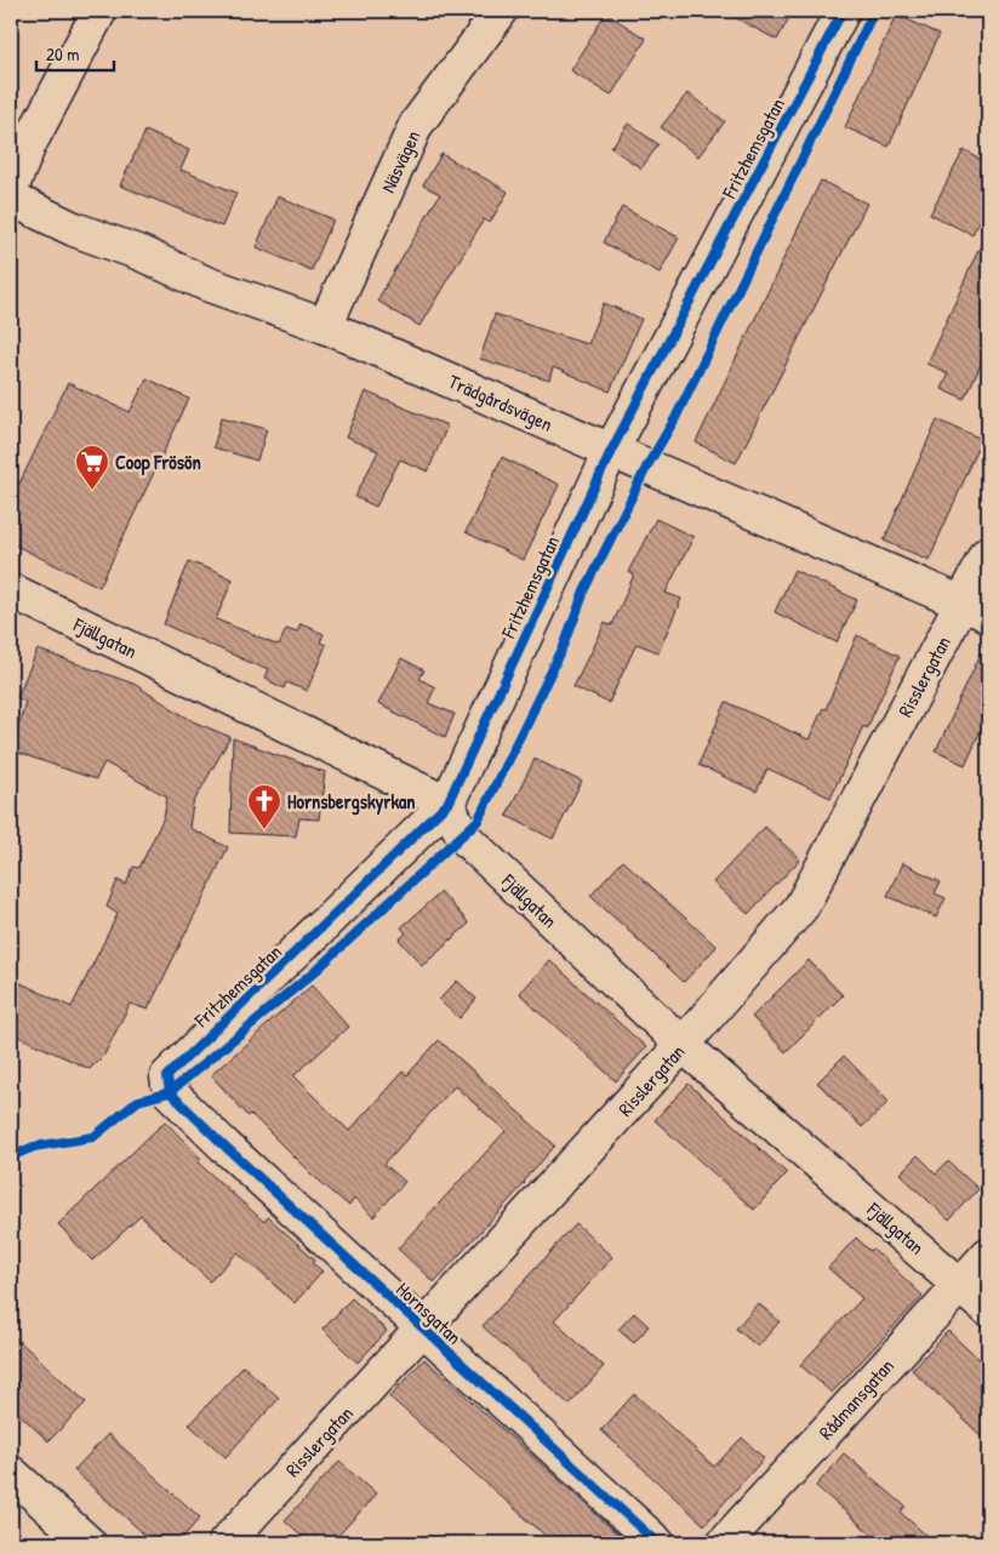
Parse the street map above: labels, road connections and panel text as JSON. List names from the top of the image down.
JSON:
{
  "streets": {
    "street": [
      "Fritzhemsgatan",
      "Näsvägen",
      "Trädgårdsvägen",
      "Fjällgatan",
      "Risslergatan",
      "Hornsgatan",
      "Rådmansgatan"
    ]
  },
  "crossings": [
    ["Fritzhemsgatan", "Trädgårdsvägen"],
    ["Fritzhemsgatan", "Fjällgatan"],
    ["Fritzhemsgatan", "Hornsgatan"],
    ["Näsvägen", "Trädgårdsvägen"],
    ["Trädgårdsvägen", "Risslergatan"],
    ["Fjällgatan", "Risslergatan"],
    ["Fjällgatan", "Rådmansgatan"],
    ["Risslergatan", "Hornsgatan"]
  ],
  "places": {
    "supermarket": ["Coop Frösön"],
    "church": ["Hornsbergskyrkan"]
  },
  "scale_bar": "20 m"
}
